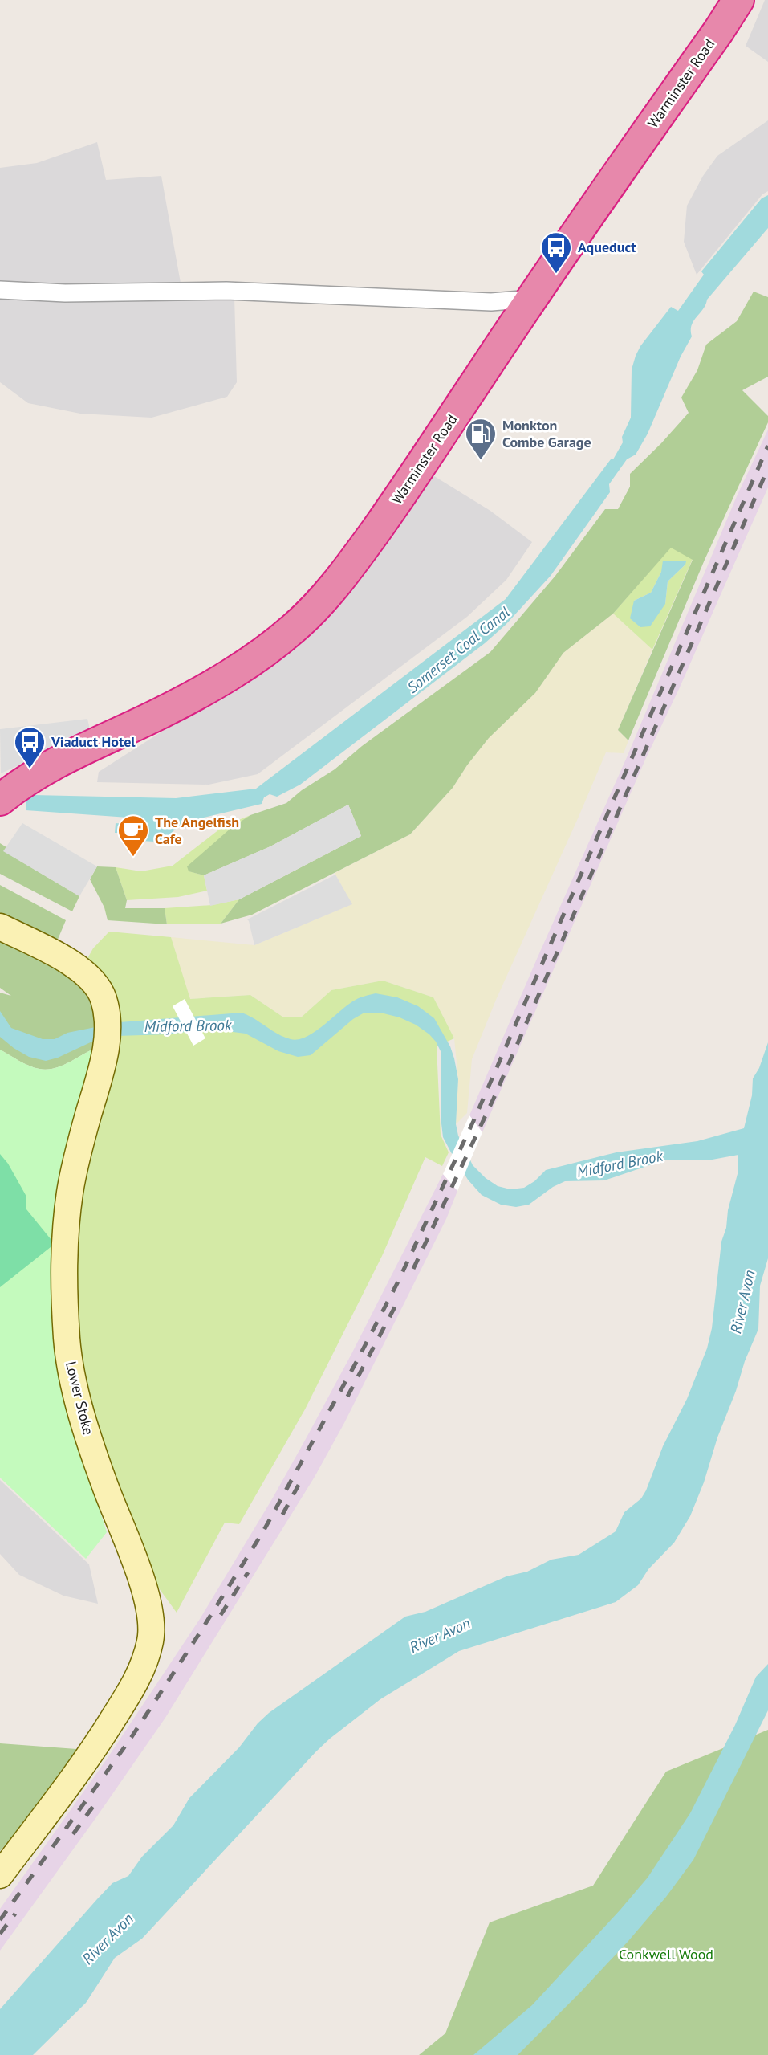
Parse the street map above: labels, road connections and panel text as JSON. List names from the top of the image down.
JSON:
{
  "streets": {
    "highway": ["Warminster Road"],
    "main road": ["Lower Stoke"]
  },
  "water": ["Somerset Coal Canal", "Midford Brook", "River Avon"],
  "parks": ["Conkwell Wood"],
  "places": {
    "bus stop": ["Aqueduct", "Viaduct Hotel"],
    "fuel station": ["Monkton Combe Garage"],
    "cafe": ["The Angelfish Cafe"]
  }
}
